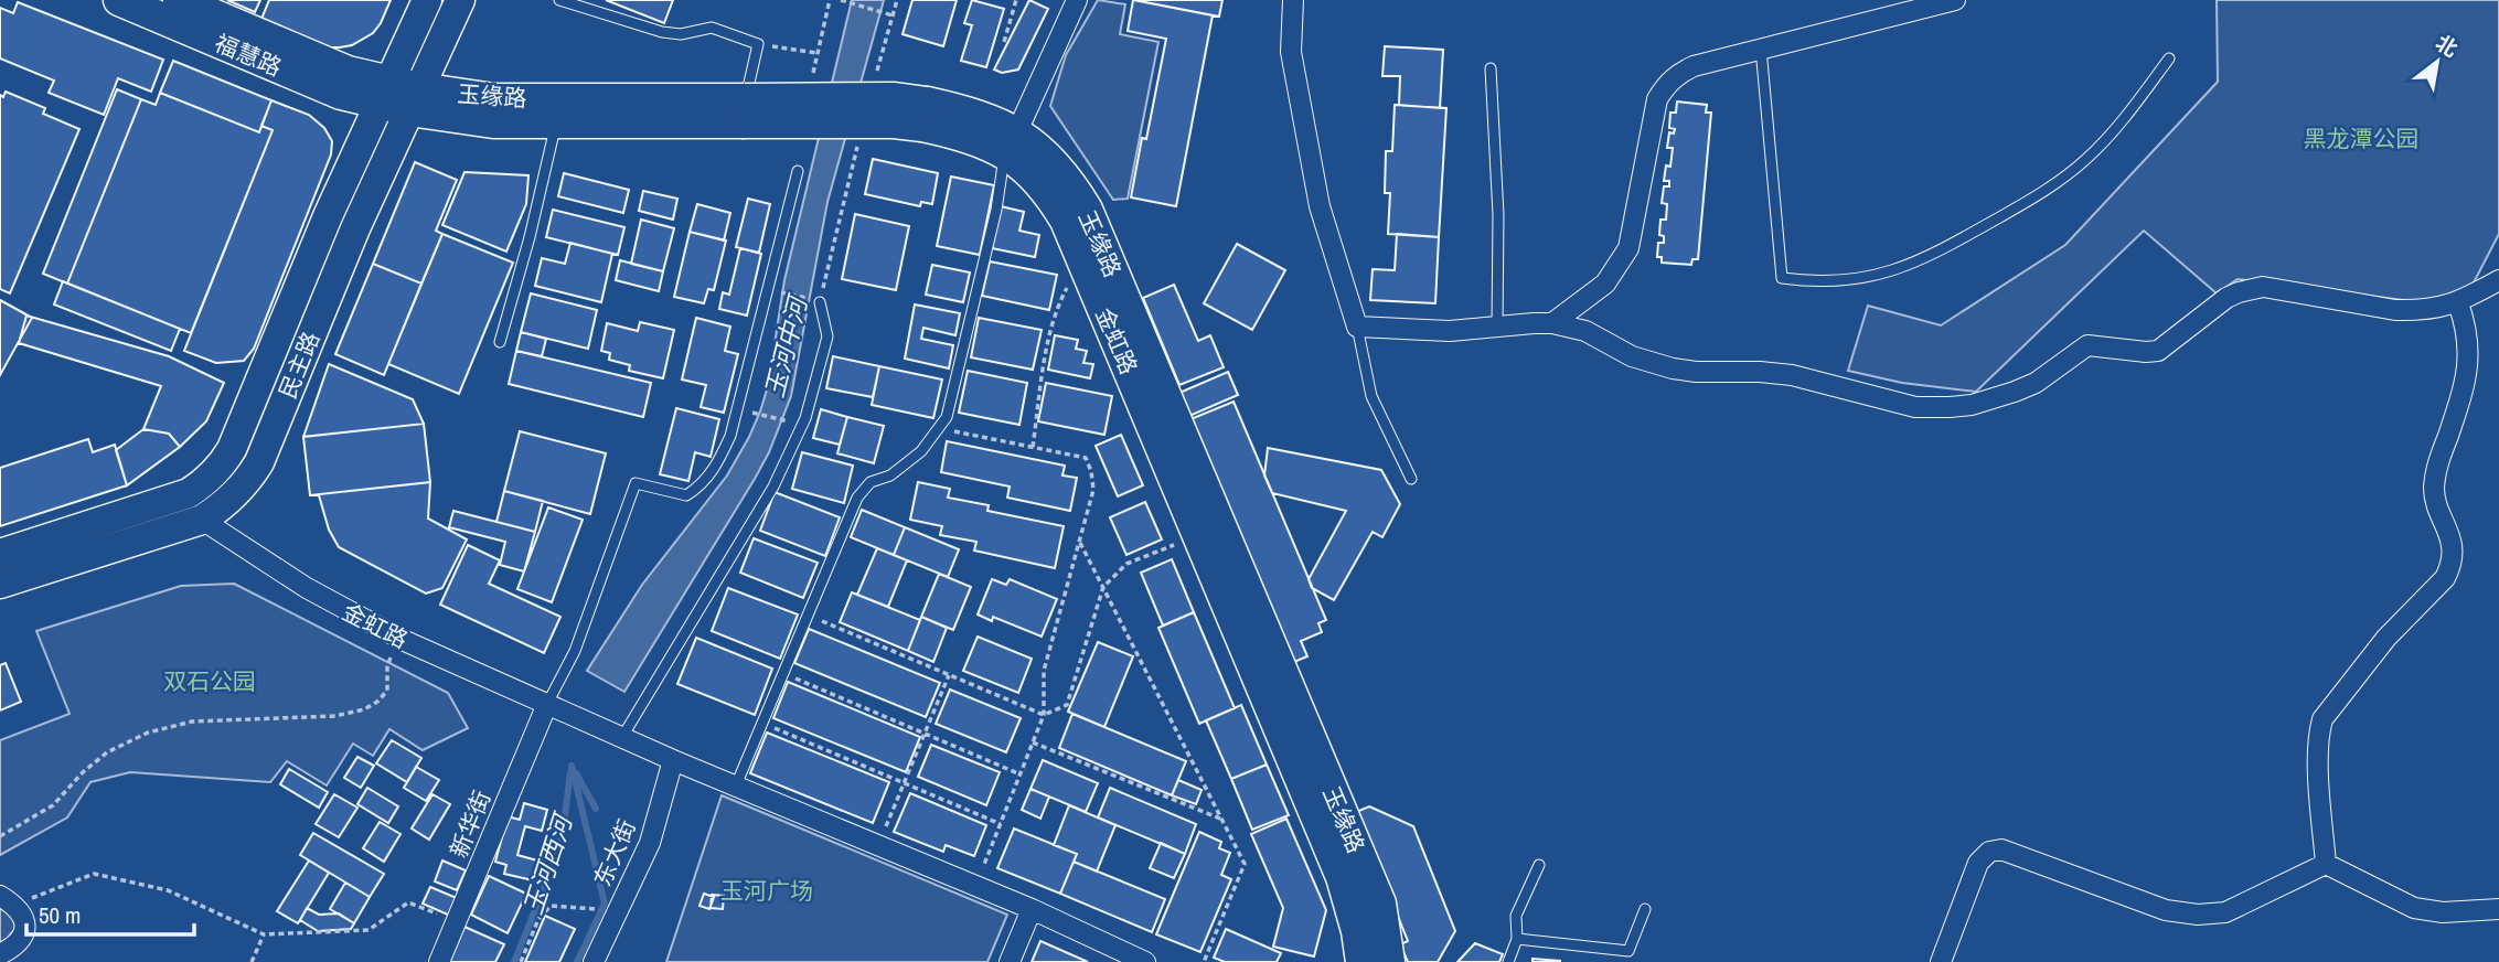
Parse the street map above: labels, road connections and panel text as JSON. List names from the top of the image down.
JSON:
{
  "streets": {
    "main road": [
      "福慧路",
      "玉缘路",
      "金虹路",
      "民主路"
    ],
    "street": ["新华街", "东大街"]
  },
  "crossings": [
    ["福慧路", "金虹路"],
    ["福慧路", "民主路"],
    ["玉缘路", "金虹路"],
    ["玉缘路", "民主路"],
    ["金虹路", "民主路"],
    ["金虹路", "新华街"]
  ],
  "water": ["玉河中河", "玉河西河"],
  "parks": ["黑龙潭公园", "双石公园", "玉河广场"],
  "scale_bar": "50 m",
  "north": "top right"
}
